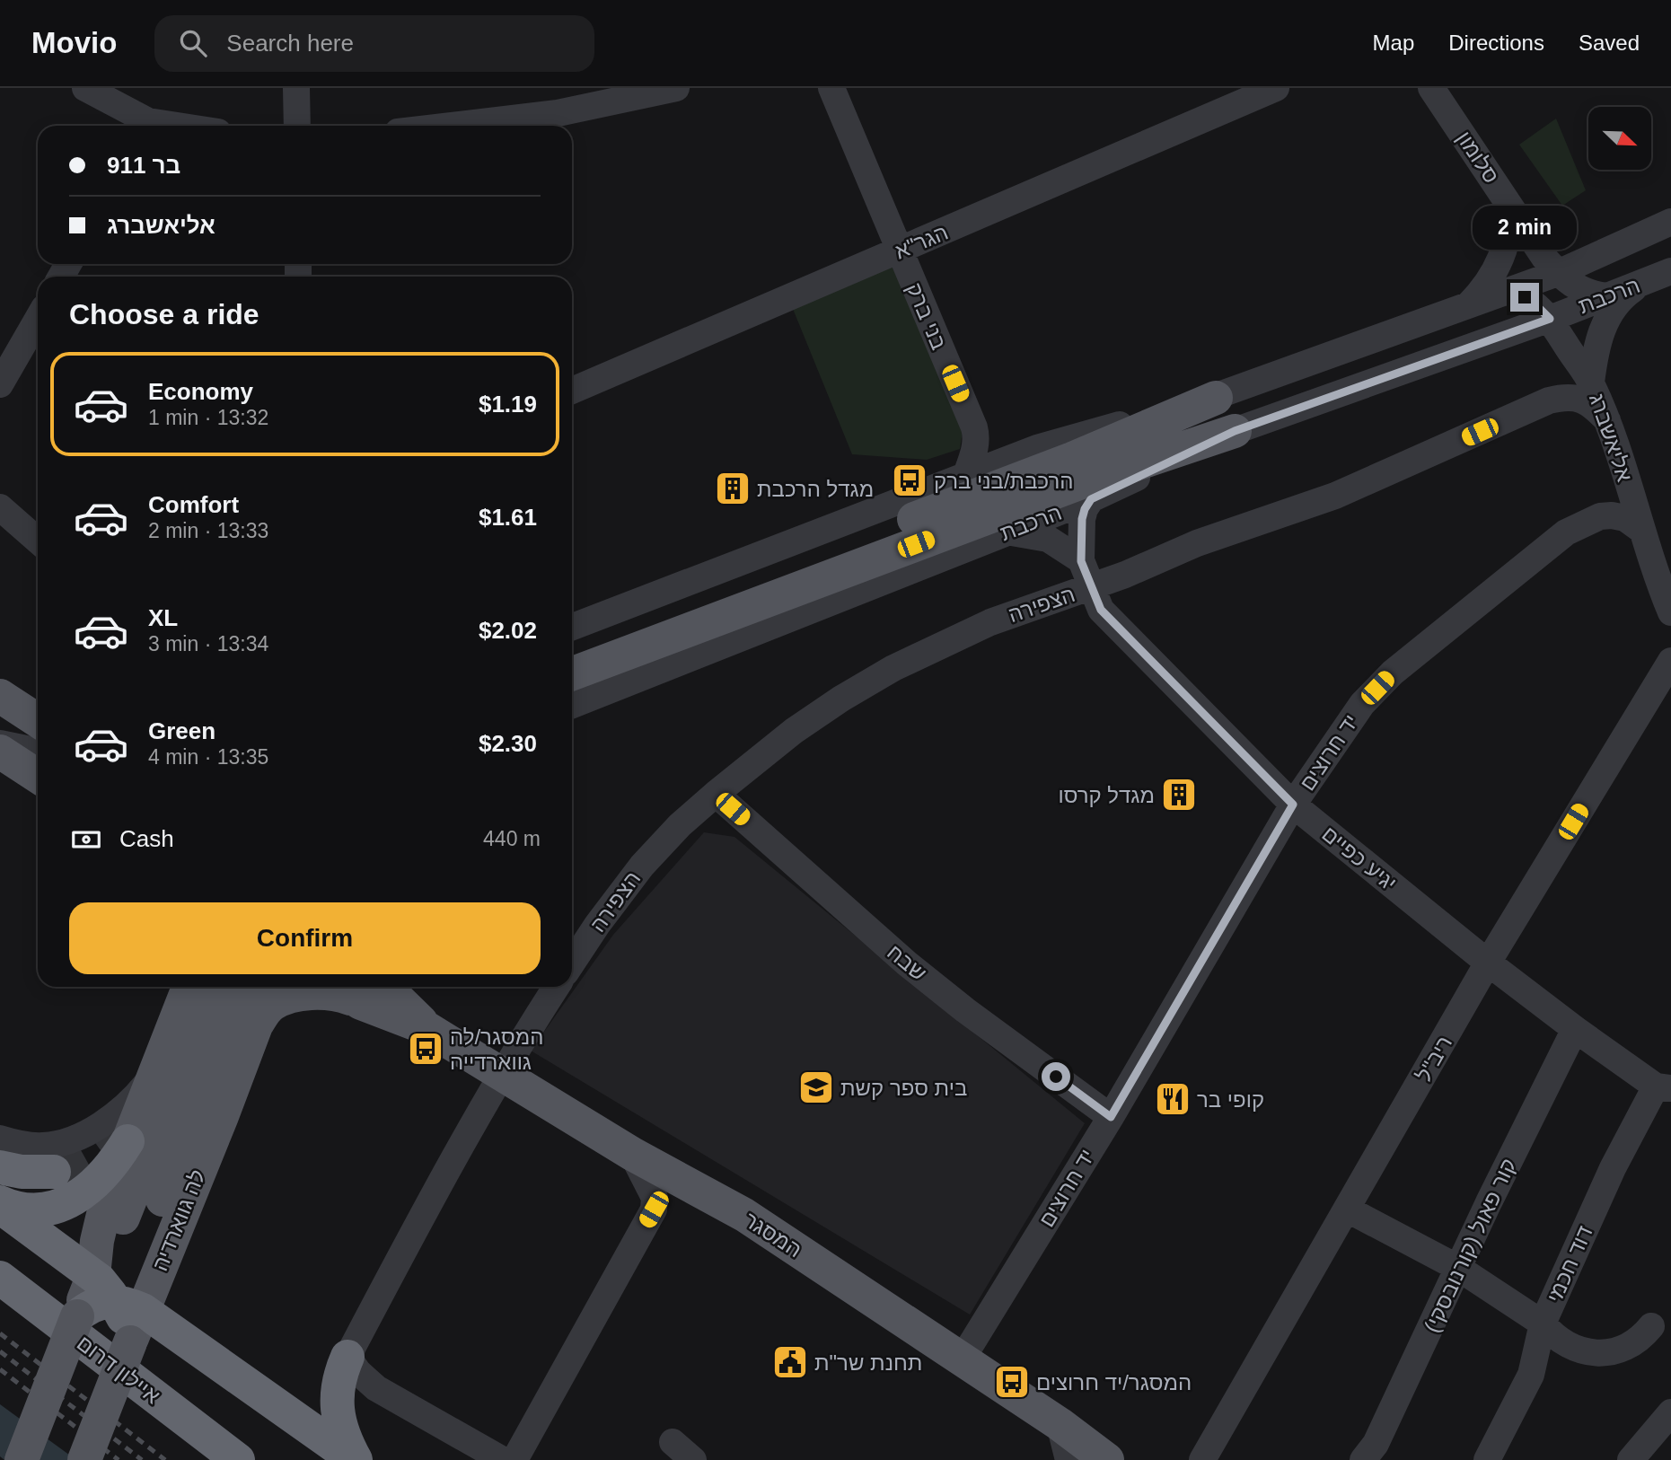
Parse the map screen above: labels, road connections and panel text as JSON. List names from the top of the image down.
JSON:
{
  "streets": {
    "highway": ["איילון דרום"],
    "main road": ["לה גווארדיה", "המסגר"],
    "street": [
      "סלומון",
      "הגר\"א",
      "הרכבת",
      "בני ברק",
      "אליאשברג",
      "הצפירה",
      "יד חרוצים",
      "יגיע כפיים",
      "שבח",
      "ריב\"ל",
      "קור פאול (קורנובסקי)",
      "דוד חכמי"
    ]
  },
  "crossings": [
    ["סלומון", "הרכבת"],
    ["הגר\"א", "בני ברק"],
    ["הרכבת", "בני ברק"],
    ["הרכבת", "אליאשברג"],
    ["הרכבת", "יגיע כפיים"],
    ["אליאשברג", "הצפירה"],
    ["אליאשברג", "יד חרוצים"],
    ["הצפירה", "יגיע כפיים"],
    ["הצפירה", "שבח"],
    ["יד חרוצים", "יגיע כפיים"],
    ["יד חרוצים", "שבח"],
    ["יד חרוצים", "המסגר"],
    ["יגיע כפיים", "ריב\"ל"],
    ["יגיע כפיים", "קור פאול (קורנובסקי)"],
    ["יגיע כפיים", "דוד חכמי"]
  ],
  "places": {
    "bus stop": ["הרכבת/בני ברק", "המסגר/לה גווארדייה", "המסגר/יד חרוצים"],
    "building": ["מגדל הרכבת", "מגדל קרסו"],
    "school or university": ["בית ספר קשת"],
    "restaurant": ["קופי בר"],
    "public building": ["תחנת שר\"ת"]
  },
  "north": "bottom right",
  "page": {
    "header": "Movio",
    "search": "Search here",
    "nav": ["Map", "Directions", "Saved"],
    "banner": ["בר 911", "אליאשברג"],
    "bubble": "2 min",
    "heading": "Choose a ride",
    "list": [
      {
        "name": "Economy",
        "note": "1 min · 13:32",
        "value": "$1.19"
      },
      {
        "name": "Comfort",
        "note": "2 min · 13:33",
        "value": "$1.61"
      },
      {
        "name": "XL",
        "note": "3 min · 13:34",
        "value": "$2.02"
      },
      {
        "name": "Green",
        "note": "4 min · 13:35",
        "value": "$2.30"
      }
    ],
    "pay": ["Cash", "440 m"],
    "buttons": "Confirm"
  }
}
